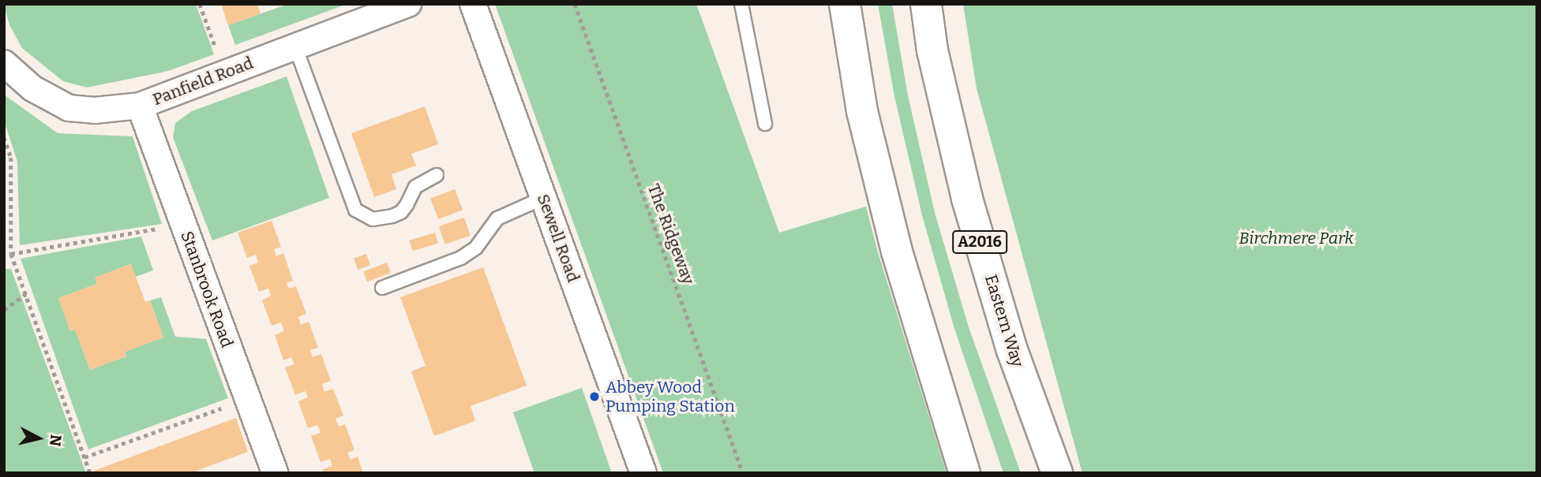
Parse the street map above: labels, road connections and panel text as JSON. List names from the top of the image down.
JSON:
{
  "streets": {
    "main road": ["A2016", "Eastern Way"],
    "street": ["Panfield Road", "Sewell Road", "Stanbrook Road"],
    "path": ["The Ridgeway"]
  },
  "crossings": [
    ["Panfield Road", "Stanbrook Road"]
  ],
  "parks": ["Birchmere Park"],
  "places": ["Abbey Wood Pumping Station"],
  "north": "right"
}
